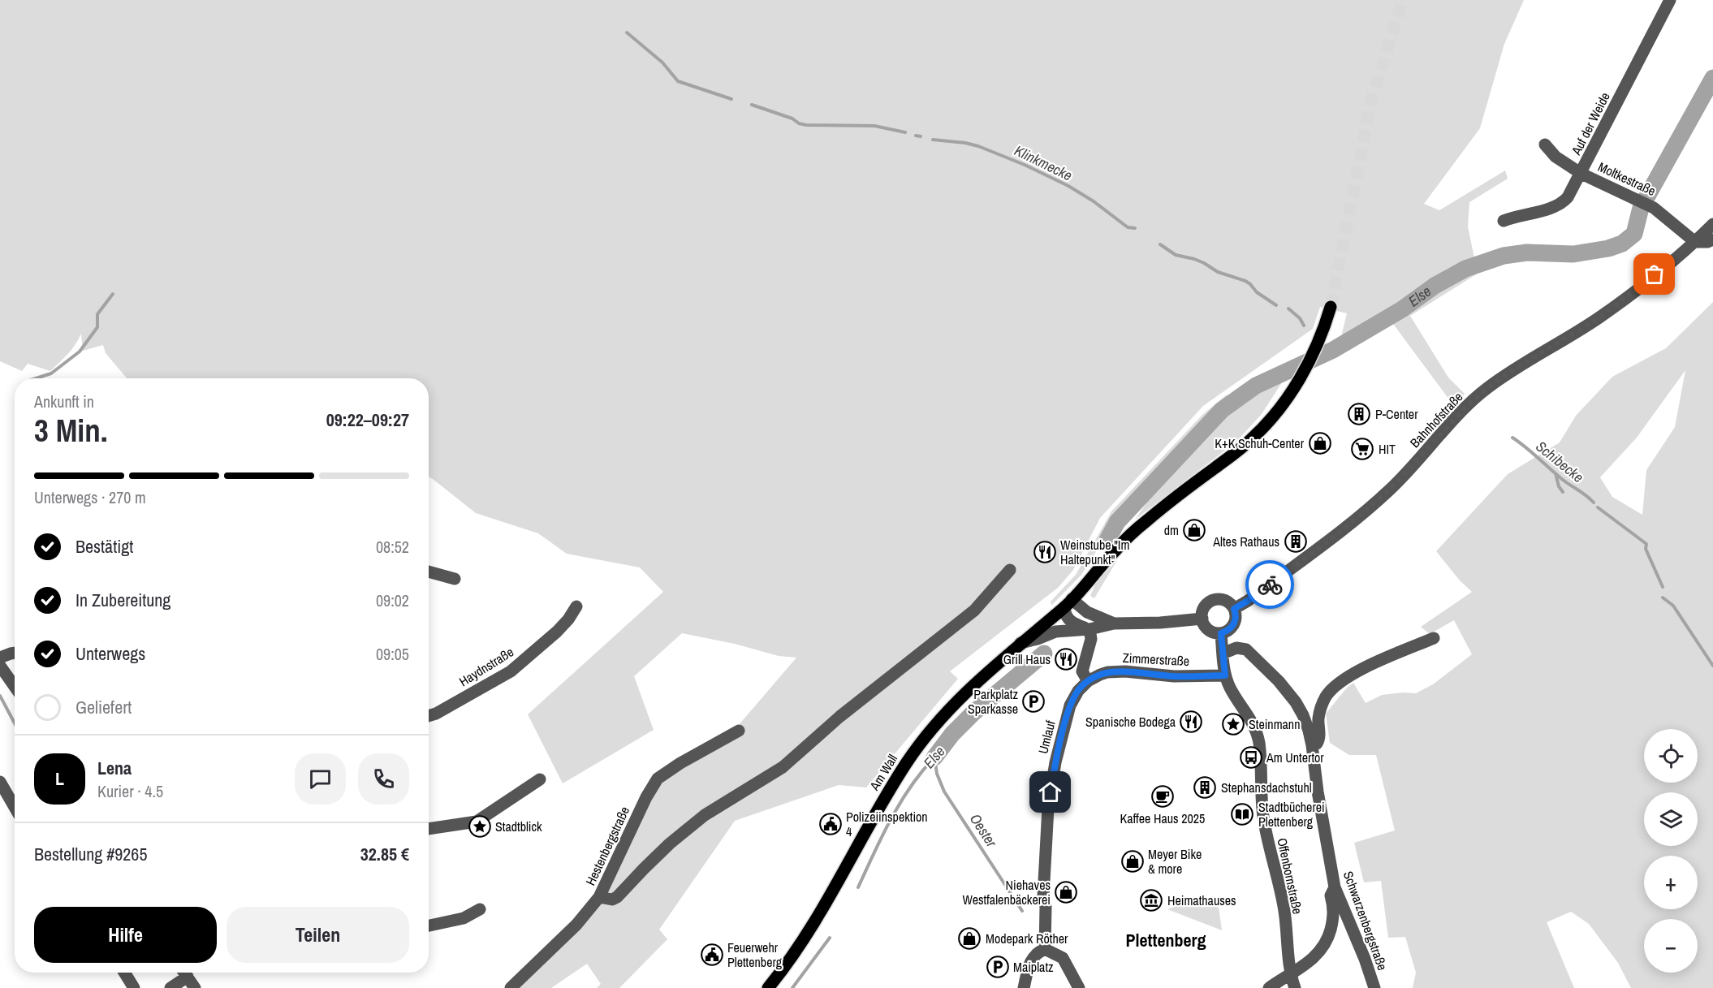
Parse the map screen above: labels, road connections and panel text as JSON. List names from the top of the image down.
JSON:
{
  "streets": {
    "main road": ["Am Wall"],
    "street": [
      "Auf der Weide",
      "Moltkestraße",
      "Bahnhofstraße",
      "Zimmerstraße",
      "Haydnstraße",
      "Umlauf",
      "Hestenbergstraße",
      "Offenbornstraße",
      "Schwarzenbergstraße"
    ]
  },
  "crossings": [
    ["Auf der Weide", "Moltkestraße"],
    ["Moltkestraße", "Bahnhofstraße"],
    ["Bahnhofstraße", "Am Wall"],
    ["Zimmerstraße", "Umlauf"],
    ["Zimmerstraße", "Offenbornstraße"]
  ],
  "districts": ["Plettenberg"],
  "water": [
    "Klinkmecke",
    "Else",
    "Schibecke",
    "Oester"
  ],
  "places": {
    "building": ["P-Center", "Altes Rathaus", "Stephansdachstuhl"],
    "shop": [
      "K+K Schuh-Center",
      "dm",
      "Meyer Bike & more",
      "Niehaves Westfalenbäckerei",
      "Modepark Röther"
    ],
    "supermarket": ["HIT"],
    "restaurant": ["Weinstube \"Im Haltepunkt\"", "Grill Haus", "Spanische Bodega"],
    "parking": ["Parkplatz Sparkasse", "Maiplatz"],
    "place": ["Steinmann", "Stadtblick"],
    "bus stop": ["Am Untertor"],
    "cafe": ["Kaffee Haus 2025"],
    "library": ["Stadtbücherei Plettenberg"],
    "public building": ["Polizeiinspektion 4", "Feuerwehr Plettenberg"],
    "museum": ["Heimathauses"]
  },
  "page": {
    "heading": ["3 Min.", "Ankunft in", "09:22–09:27"],
    "panel": [
      "Lena",
      "Kurier · 4.5",
      "Bestellung #9265",
      "32.85 €"
    ],
    "bar": "Unterwegs · 270 m",
    "list": [
      ["Bestätigt", "08:52"],
      ["In Zubereitung", "09:02"],
      ["Unterwegs", "09:05"],
      "Geliefert"
    ],
    "map_buttons": ["+", "−"],
    "round": "L",
    "buttons": ["Hilfe", "Teilen"]
  }
}
